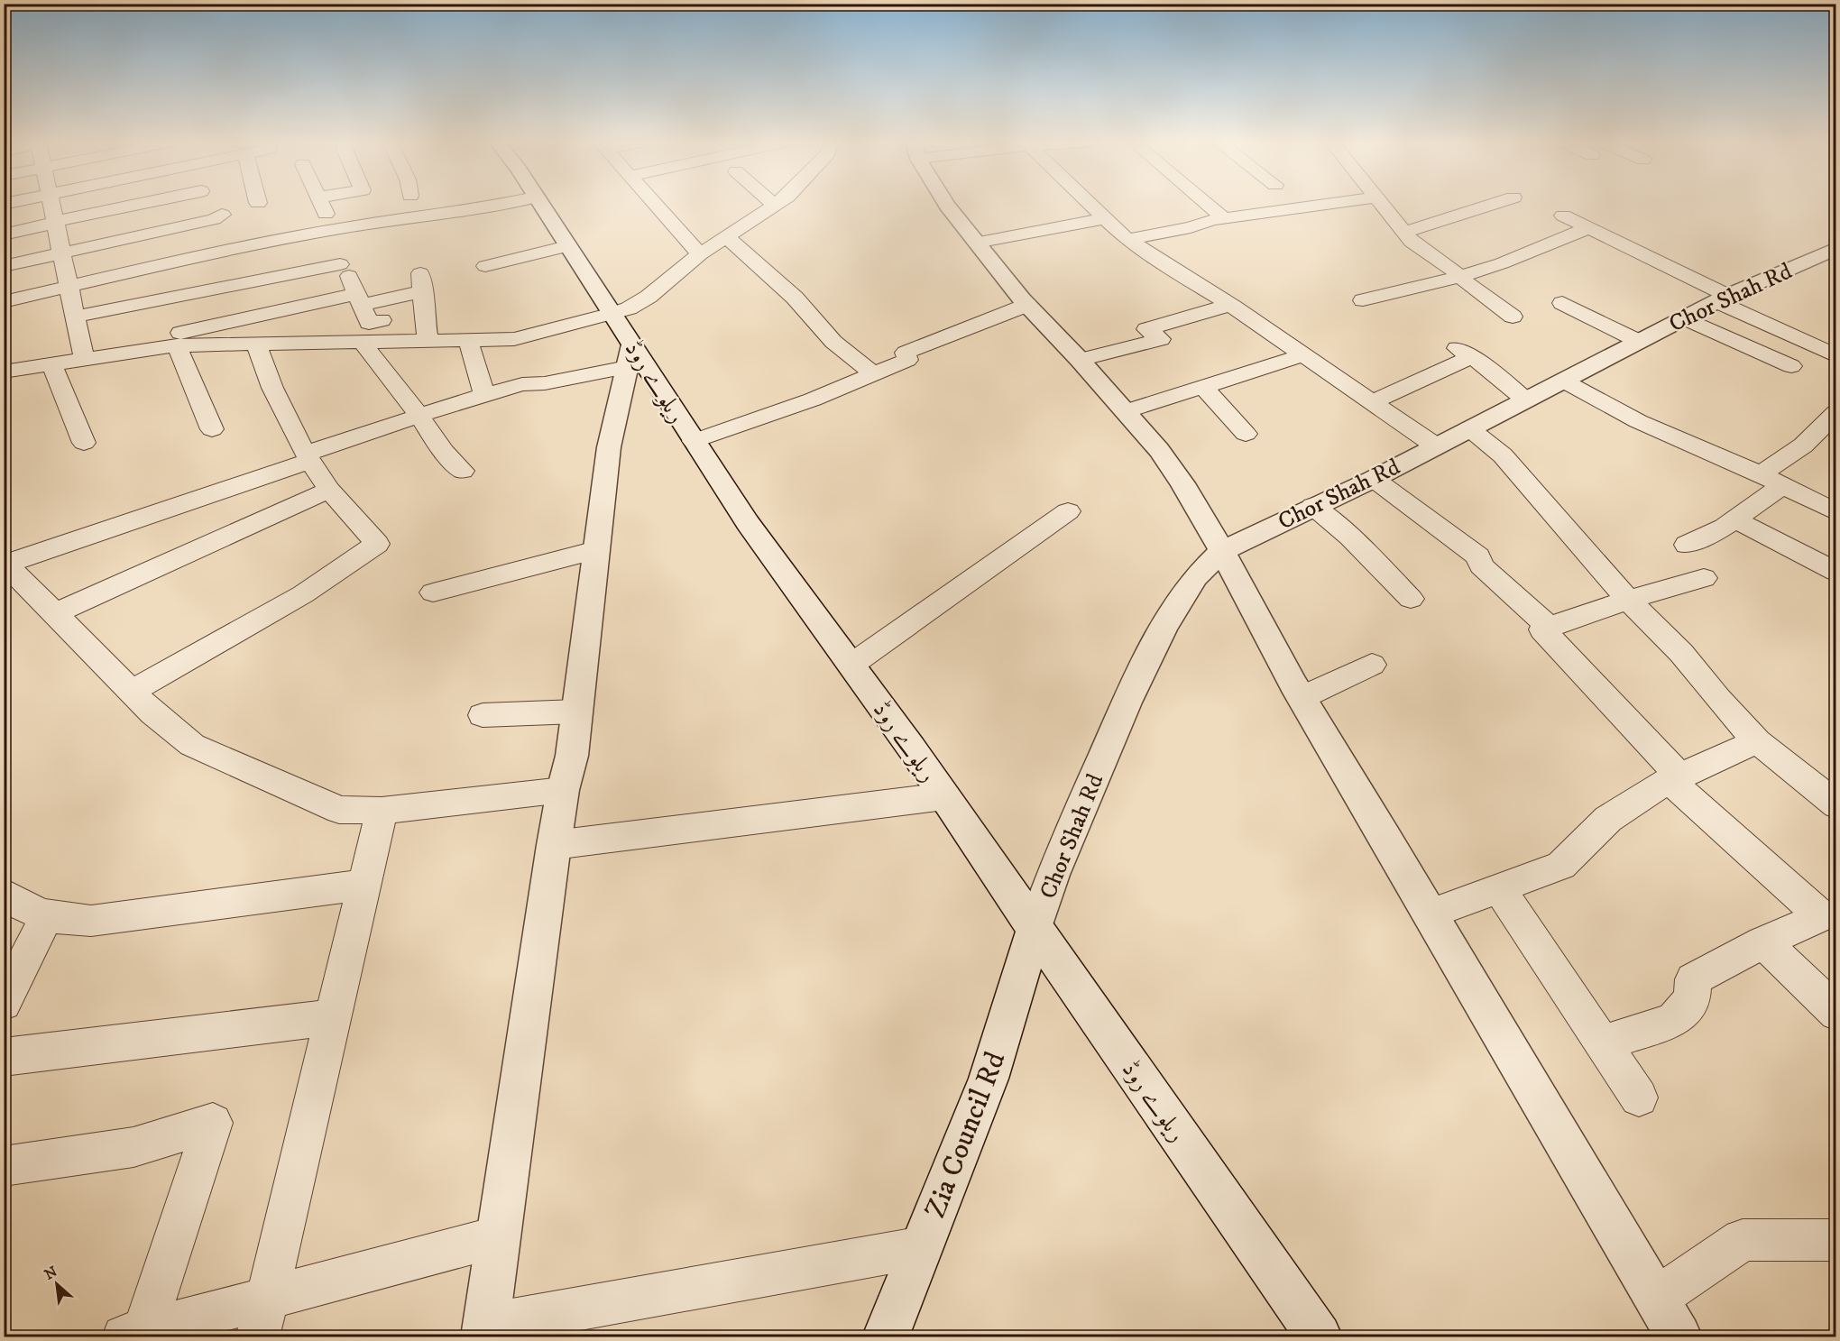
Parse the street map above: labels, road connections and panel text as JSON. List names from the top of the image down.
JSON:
{
  "streets": {
    "street": ["Chor Shah Rd", "ریلوے روڈ", "Zia Council Rd"]
  },
  "crossings": [
    ["Chor Shah Rd", "ریلوے روڈ"],
    ["Chor Shah Rd", "Zia Council Rd"],
    ["ریلوے روڈ", "Zia Council Rd"]
  ],
  "north": "top left"
}
